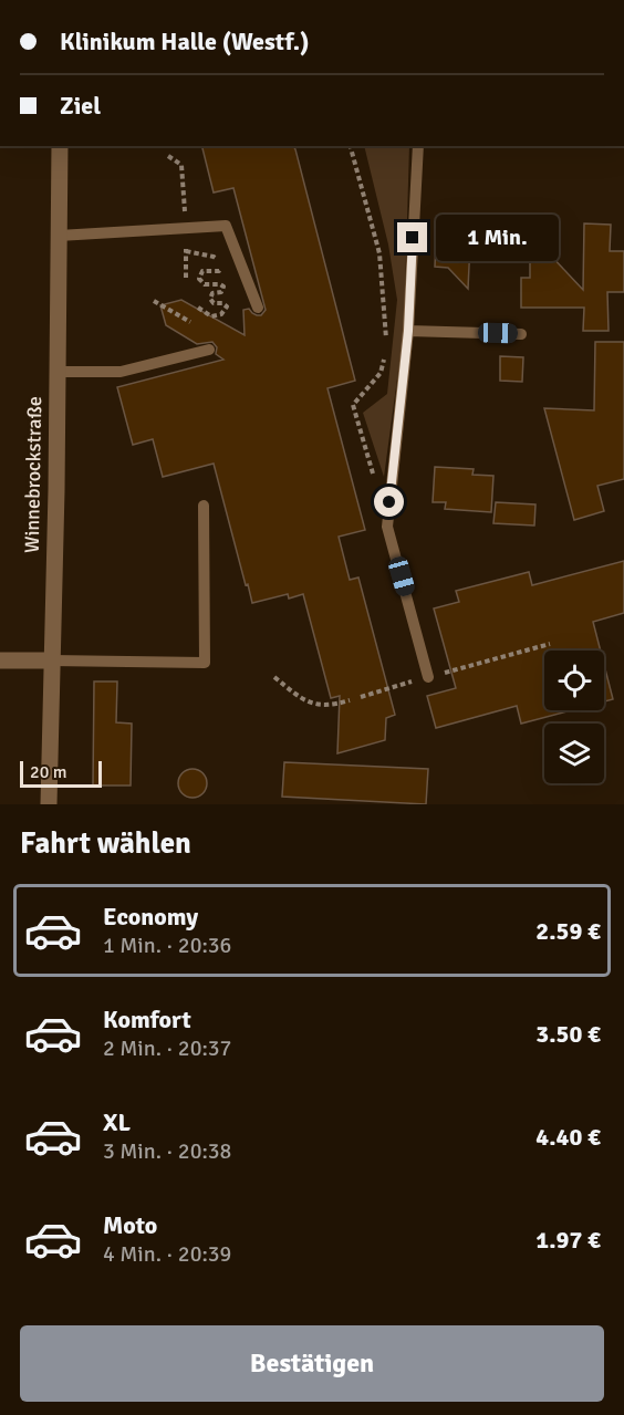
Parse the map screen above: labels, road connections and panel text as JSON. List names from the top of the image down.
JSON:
{
  "streets": {
    "street": ["Winnebrockstraße"]
  },
  "scale_bar": "20 m",
  "page": {
    "banner": ["Klinikum Halle (Westf.)", "Ziel"],
    "bubble": "1 Min.",
    "scale": "20 m",
    "heading": "Fahrt wählen",
    "list": [
      {
        "name": "Economy",
        "note": "1 Min. · 20:36",
        "value": "2.59 €"
      },
      {
        "name": "Komfort",
        "note": "2 Min. · 20:37",
        "value": "3.50 €"
      },
      {
        "name": "XL",
        "note": "3 Min. · 20:38",
        "value": "4.40 €"
      },
      {
        "name": "Moto",
        "note": "4 Min. · 20:39",
        "value": "1.97 €"
      }
    ],
    "buttons": "Bestätigen"
  }
}
